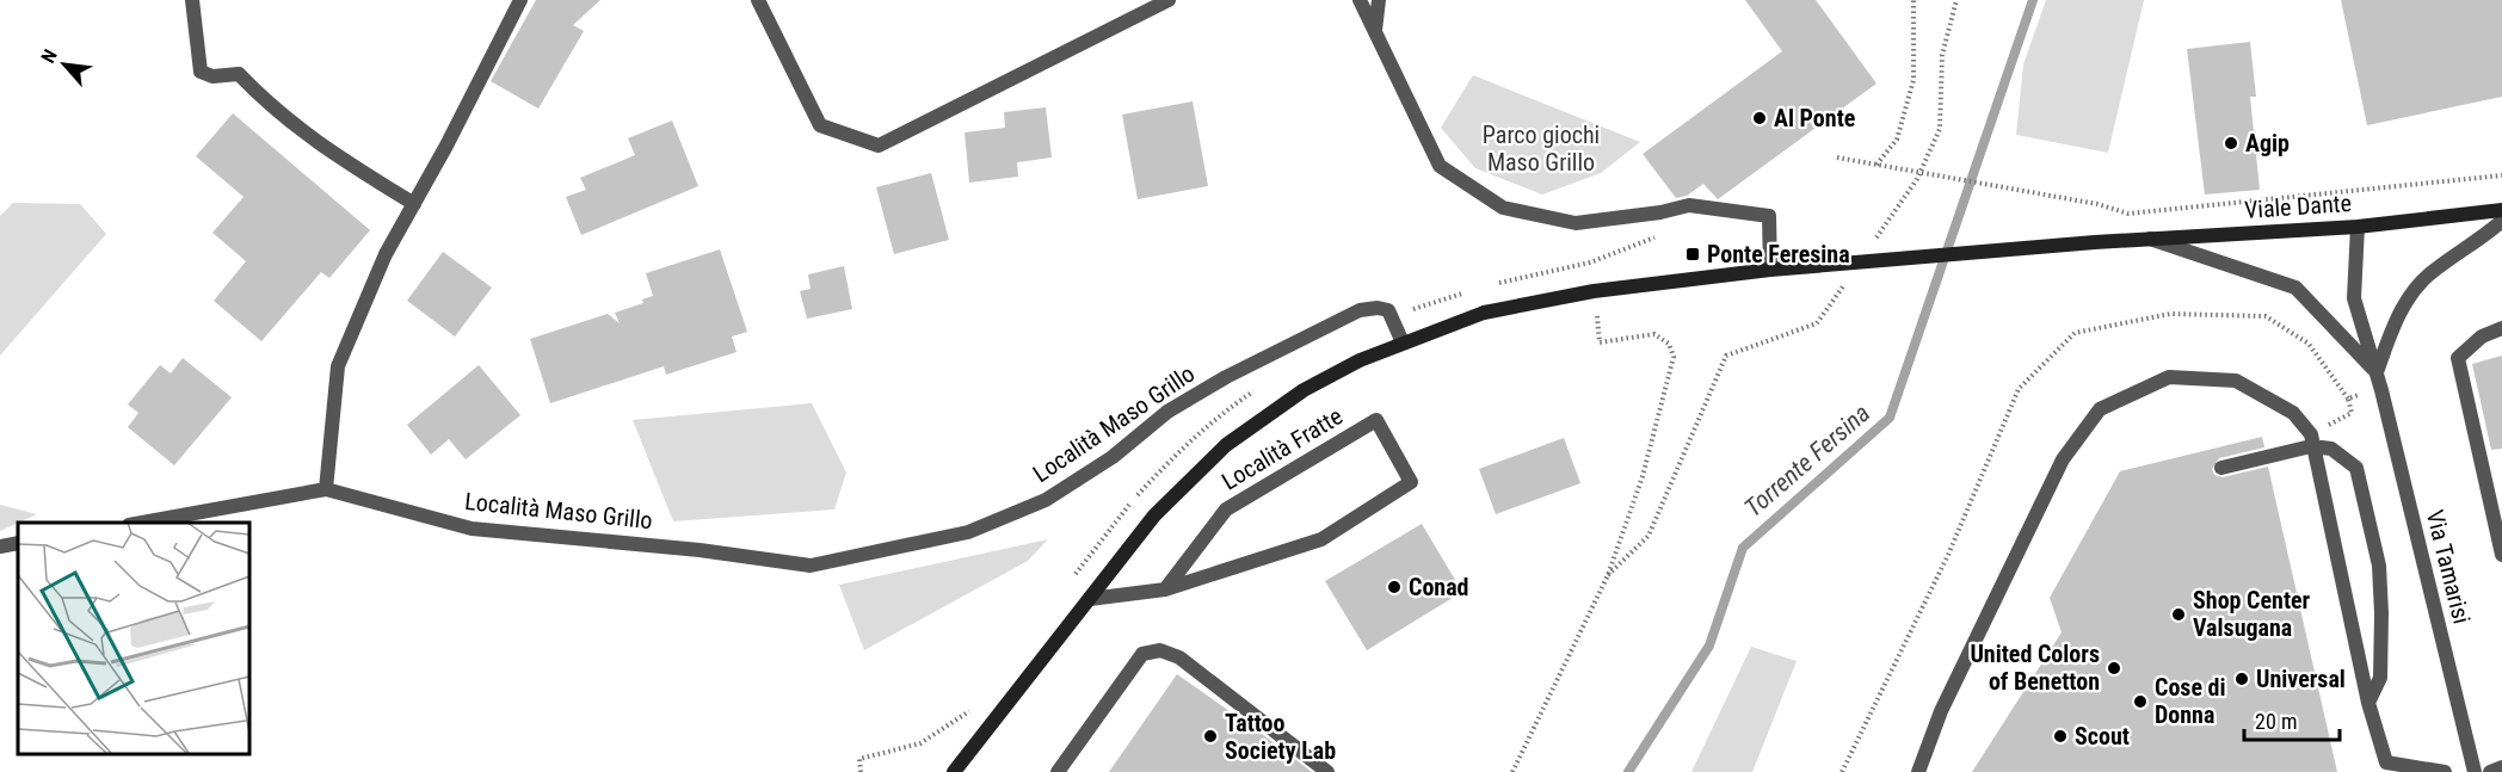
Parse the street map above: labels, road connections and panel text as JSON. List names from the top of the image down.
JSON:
{
  "streets": {
    "main road": ["Viale Dante", "Località Fratte"],
    "street": ["Località Maso Grillo", "Via Tamarisi"]
  },
  "crossings": [
    ["Viale Dante", "Via Tamarisi"],
    ["Località Maso Grillo", "Località Fratte"]
  ],
  "water": ["Torrente Fersina"],
  "parks": ["Parco giochi Maso Grillo"],
  "places": {
    "other": [
      "Al Ponte",
      "Agip",
      "Conad",
      "Shop Center Valsugana",
      "United Colors of Benetton",
      "Universal",
      "Cose di Donna",
      "Tattoo Society Lab",
      "Scout"
    ],
    "transit": ["Ponte Feresina"]
  },
  "scale_bar": "20 m",
  "north": "top left"
}
